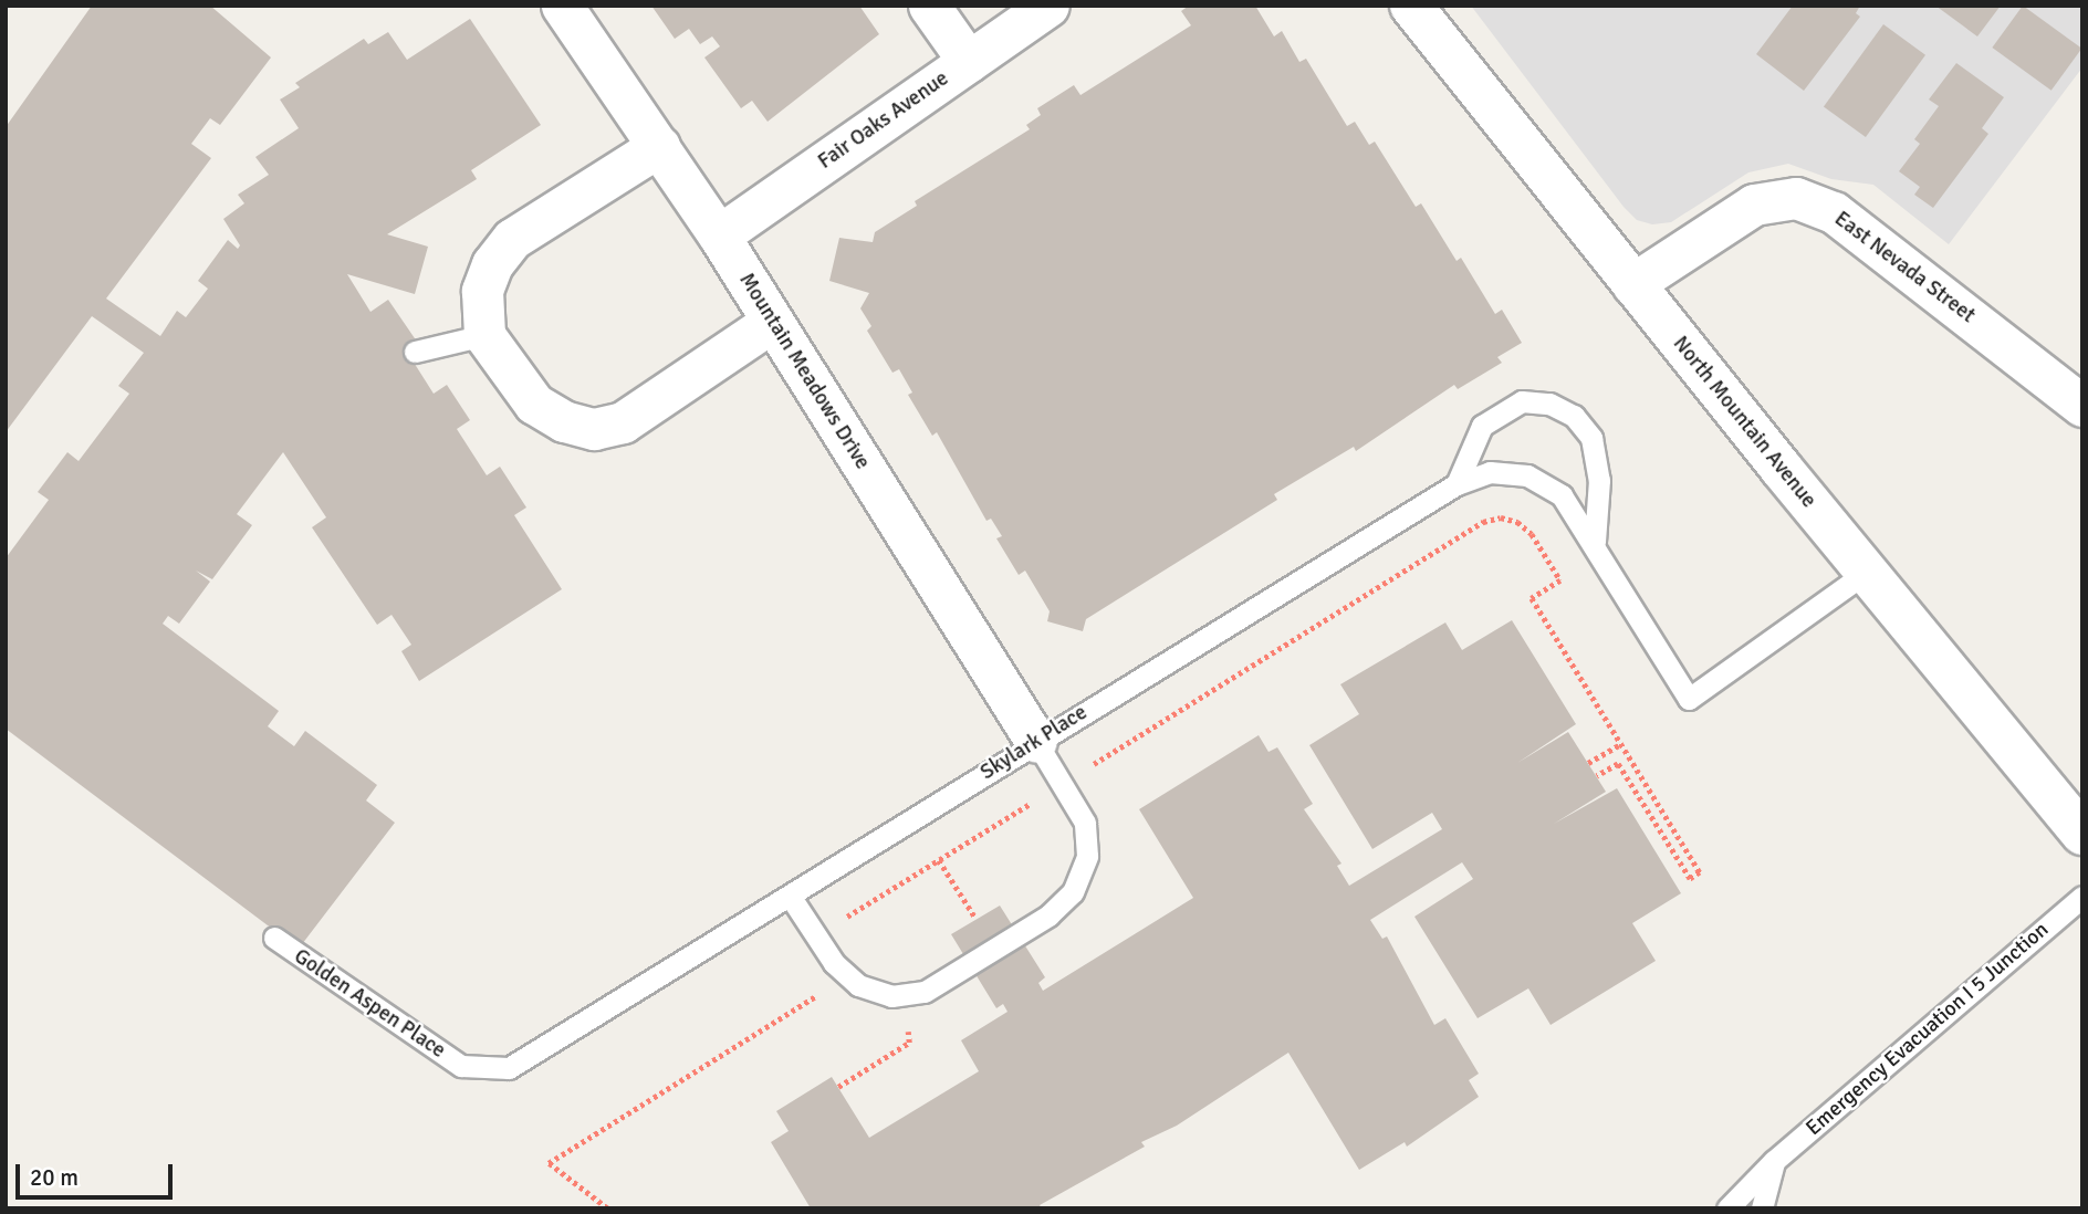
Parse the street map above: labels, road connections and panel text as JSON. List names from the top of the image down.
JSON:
{
  "streets": {
    "street": [
      "Fair Oaks Avenue",
      "East Nevada Street",
      "Mountain Meadows Drive",
      "North Mountain Avenue"
    ],
    "lane": ["Skylark Place", "Golden Aspen Place", "Emergency Evacuation I 5 Junction"]
  },
  "crossings": [
    ["Fair Oaks Avenue", "Mountain Meadows Drive"],
    ["East Nevada Street", "North Mountain Avenue"],
    ["Mountain Meadows Drive", "Skylark Place"],
    ["Skylark Place", "Golden Aspen Place"]
  ],
  "scale_bar": "20 m"
}
